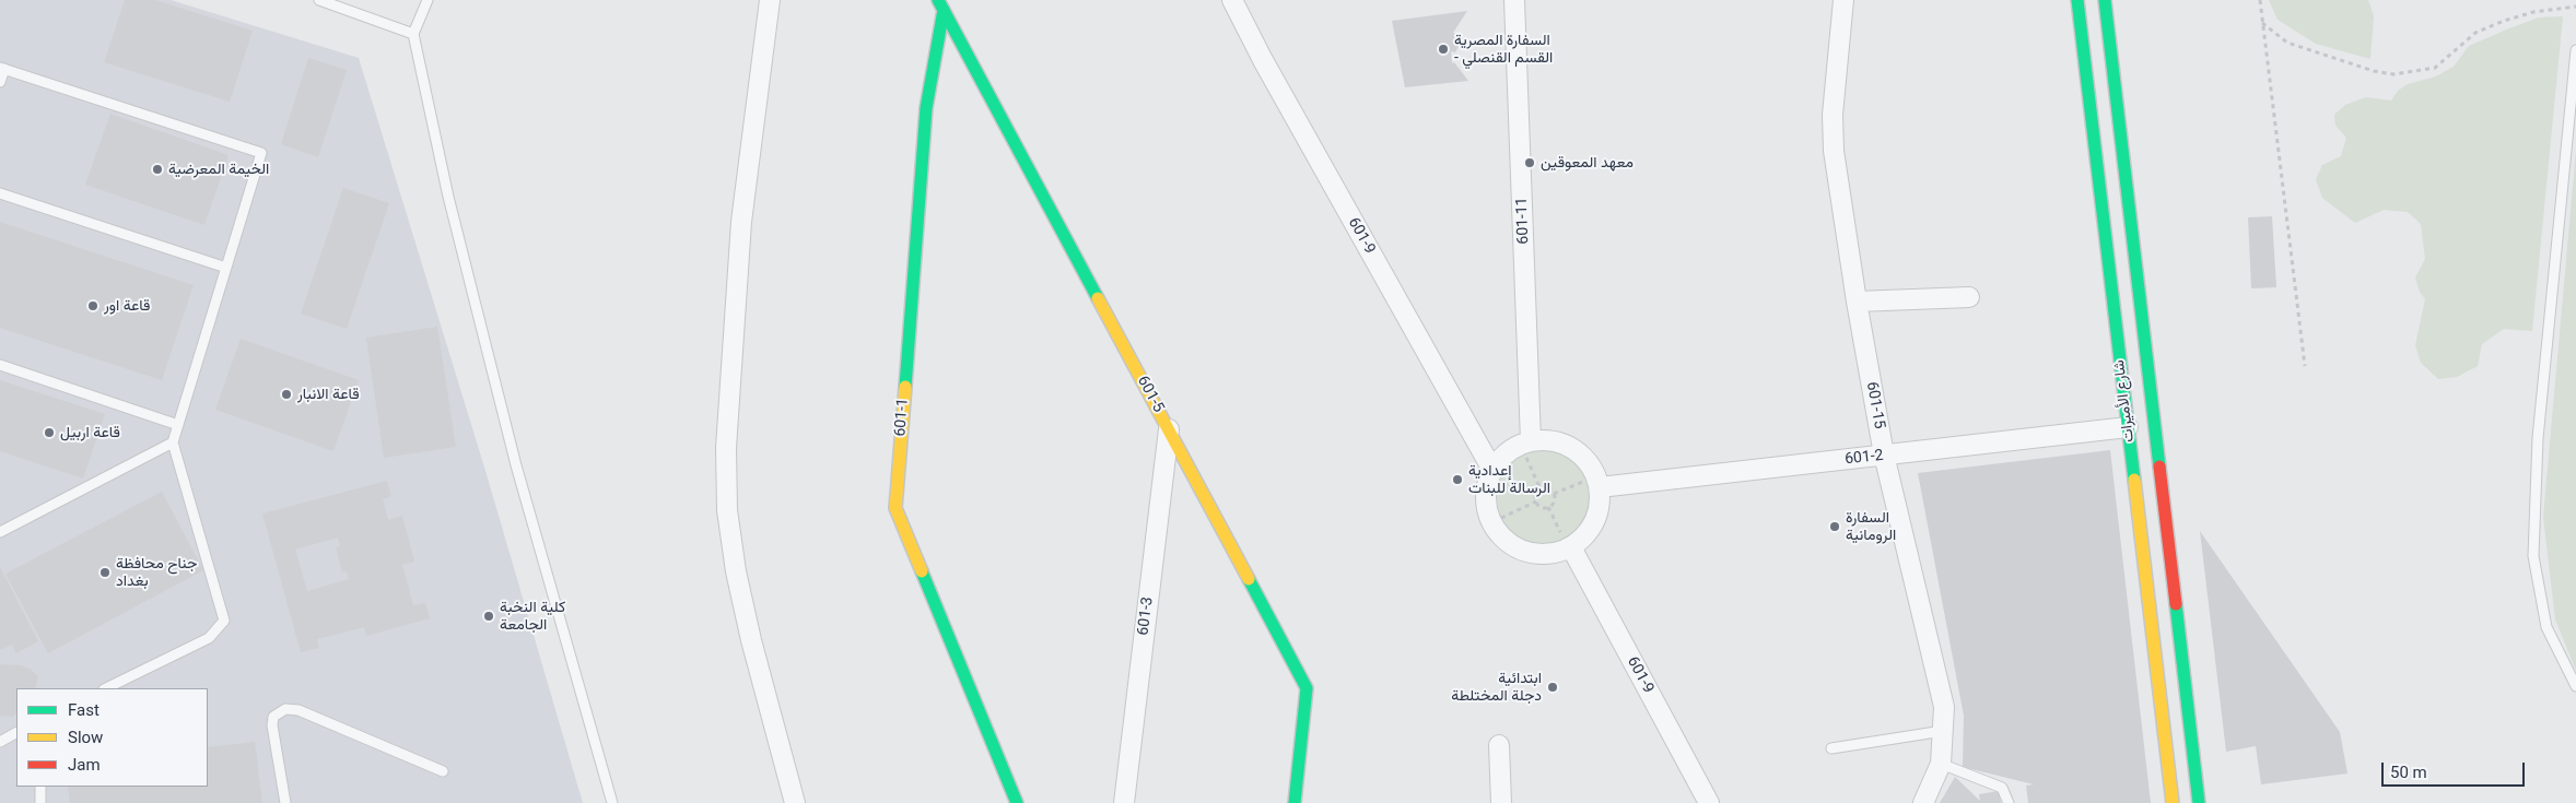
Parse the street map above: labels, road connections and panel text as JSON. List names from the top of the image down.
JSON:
{
  "streets": {
    "street": [
      "601-11",
      "601-9",
      "601-5",
      "شارع الأميرات",
      "601-15",
      "601-1",
      "601-2",
      "601-3"
    ]
  },
  "crossings": [
    ["601-5", "601-1"],
    ["601-5", "601-3"],
    ["شارع الأميرات", "601-2"],
    ["601-15", "601-2"]
  ],
  "places": [
    "السفارة المصرية - القسم القنصلي",
    "معهد المعوقين",
    "الخيمة المعرضية",
    "قاعة اور",
    "قاعة الانبار",
    "قاعة اربيل",
    "إعدادية الرسالة للبنات",
    "السفارة الرومانية",
    "جناح محافظة بغداد",
    "كلية النخبة الجامعة",
    "ابتدائية دجلة المختلطة"
  ],
  "legend": ["Fast", "Slow", "Jam"],
  "scale_bar": "50 m"
}
